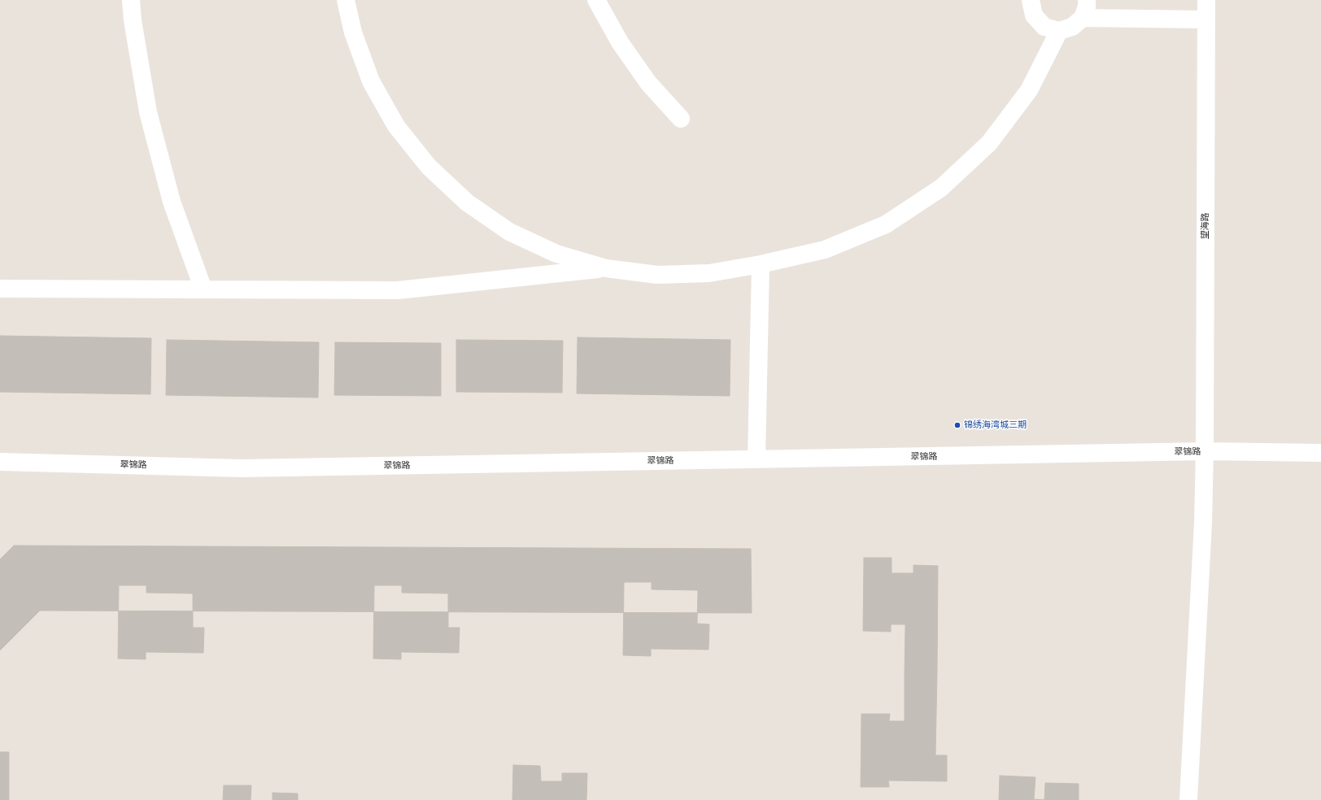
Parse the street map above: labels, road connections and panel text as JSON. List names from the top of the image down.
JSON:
{
  "streets": {
    "street": ["望海路", "翠锦路"]
  },
  "crossings": [
    ["望海路", "翠锦路"]
  ],
  "places": ["锦绣海湾城三期"]
}
